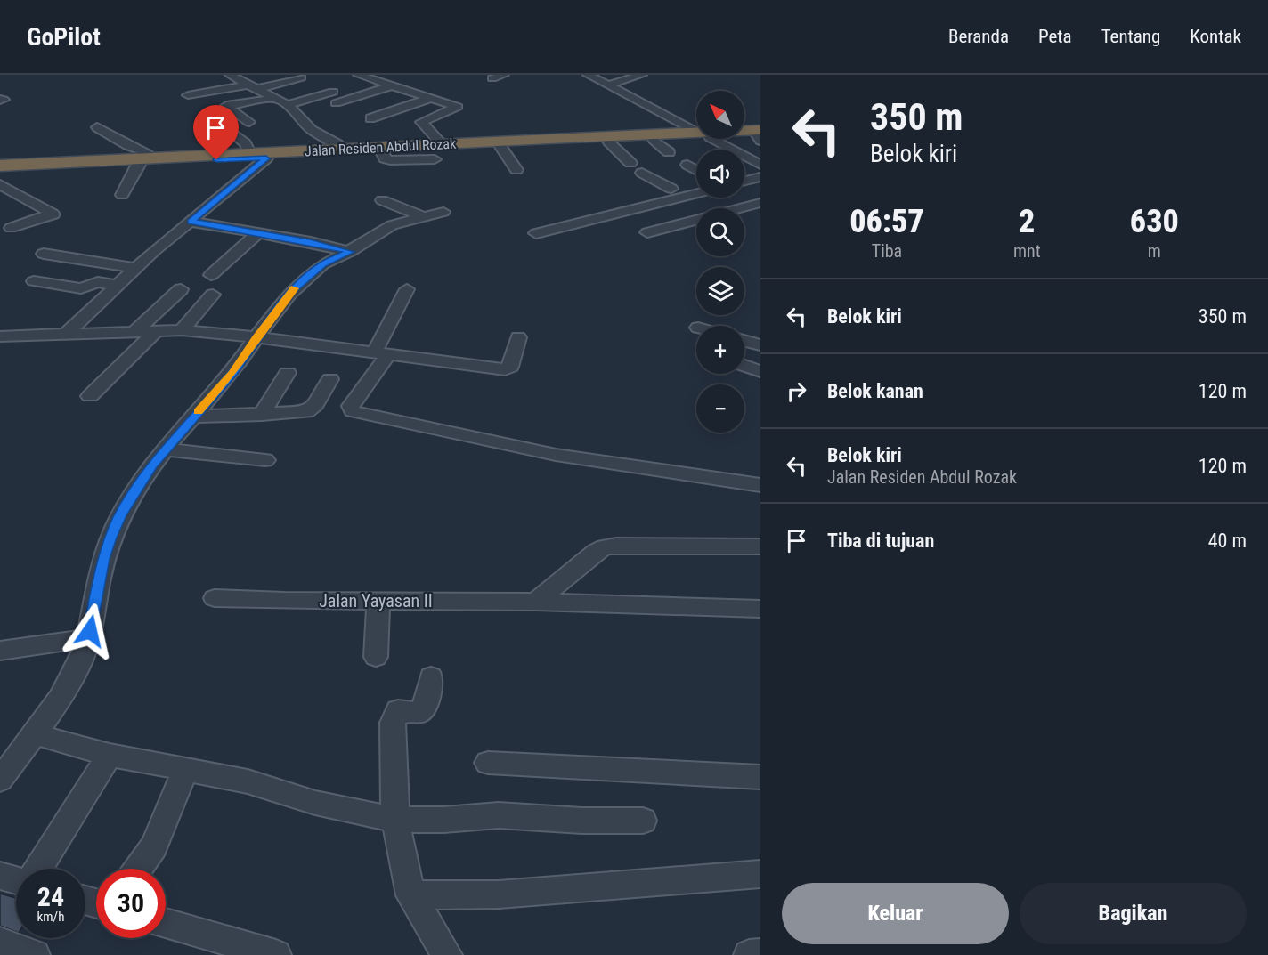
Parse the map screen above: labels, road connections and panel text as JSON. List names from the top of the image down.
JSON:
{
  "streets": {
    "highway": ["Jalan Residen Abdul Rozak"],
    "street": ["Jalan Yayasan II"]
  },
  "north": "top left",
  "page": {
    "header": "GoPilot",
    "nav": [
      "Beranda",
      "Peta",
      "Tentang",
      "Kontak"
    ],
    "turn": ["350 m", "Belok kiri"],
    "map_buttons": ["+", "−"],
    "eta": [
      "06:57",
      "Tiba",
      "2",
      "mnt",
      "630",
      "m"
    ],
    "list": [
      {
        "name": "Belok kiri",
        "value": "350 m"
      },
      {
        "name": "Belok kanan",
        "value": "120 m"
      },
      {
        "name": "Belok kiri",
        "note": "Jalan Residen Abdul Rozak",
        "value": "120 m"
      },
      {
        "name": "Tiba di tujuan",
        "value": "40 m"
      }
    ],
    "speed": "24 km/h",
    "limit": "30",
    "buttons": ["Keluar", "Bagikan"]
  }
}
